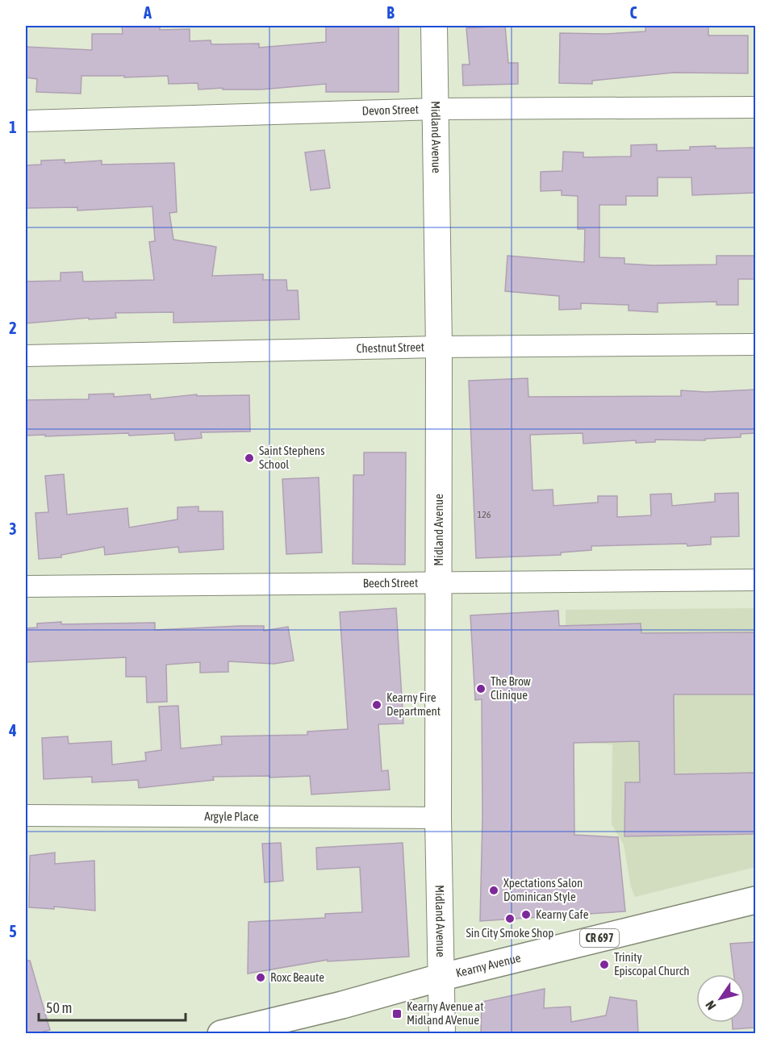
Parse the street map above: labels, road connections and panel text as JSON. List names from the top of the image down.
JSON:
{
  "streets": {
    "main road": ["CR 697", "Kearny Avenue"],
    "street": [
      "Devon Street",
      "Midland Avenue",
      "Chestnut Street",
      "Beech Street",
      "Argyle Place"
    ]
  },
  "crossings": [
    ["Devon Street", "Midland Avenue"],
    ["Midland Avenue", "Chestnut Street"],
    ["Midland Avenue", "Beech Street"],
    ["Midland Avenue", "Argyle Place"],
    ["Midland Avenue", "Kearny Avenue"]
  ],
  "places": {
    "other": [
      "Saint Stephens School",
      "The Brow Clinique",
      "Kearny Fire Department",
      "Xpectations Salon Dominican Style",
      "Kearny Cafe",
      "Sin City Smoke Shop",
      "Trinity Episcopal Church",
      "Roxc Beaute"
    ],
    "transit": ["Kearny Avenue at Midland AVenue"]
  },
  "house_numbers": ["126"],
  "scale_bar": "50 m",
  "north": "bottom left",
  "grid": {
    "columns": ["A", "B", "C"],
    "rows": [
      "1",
      "2",
      "3",
      "4",
      "5"
    ]
  }
}
